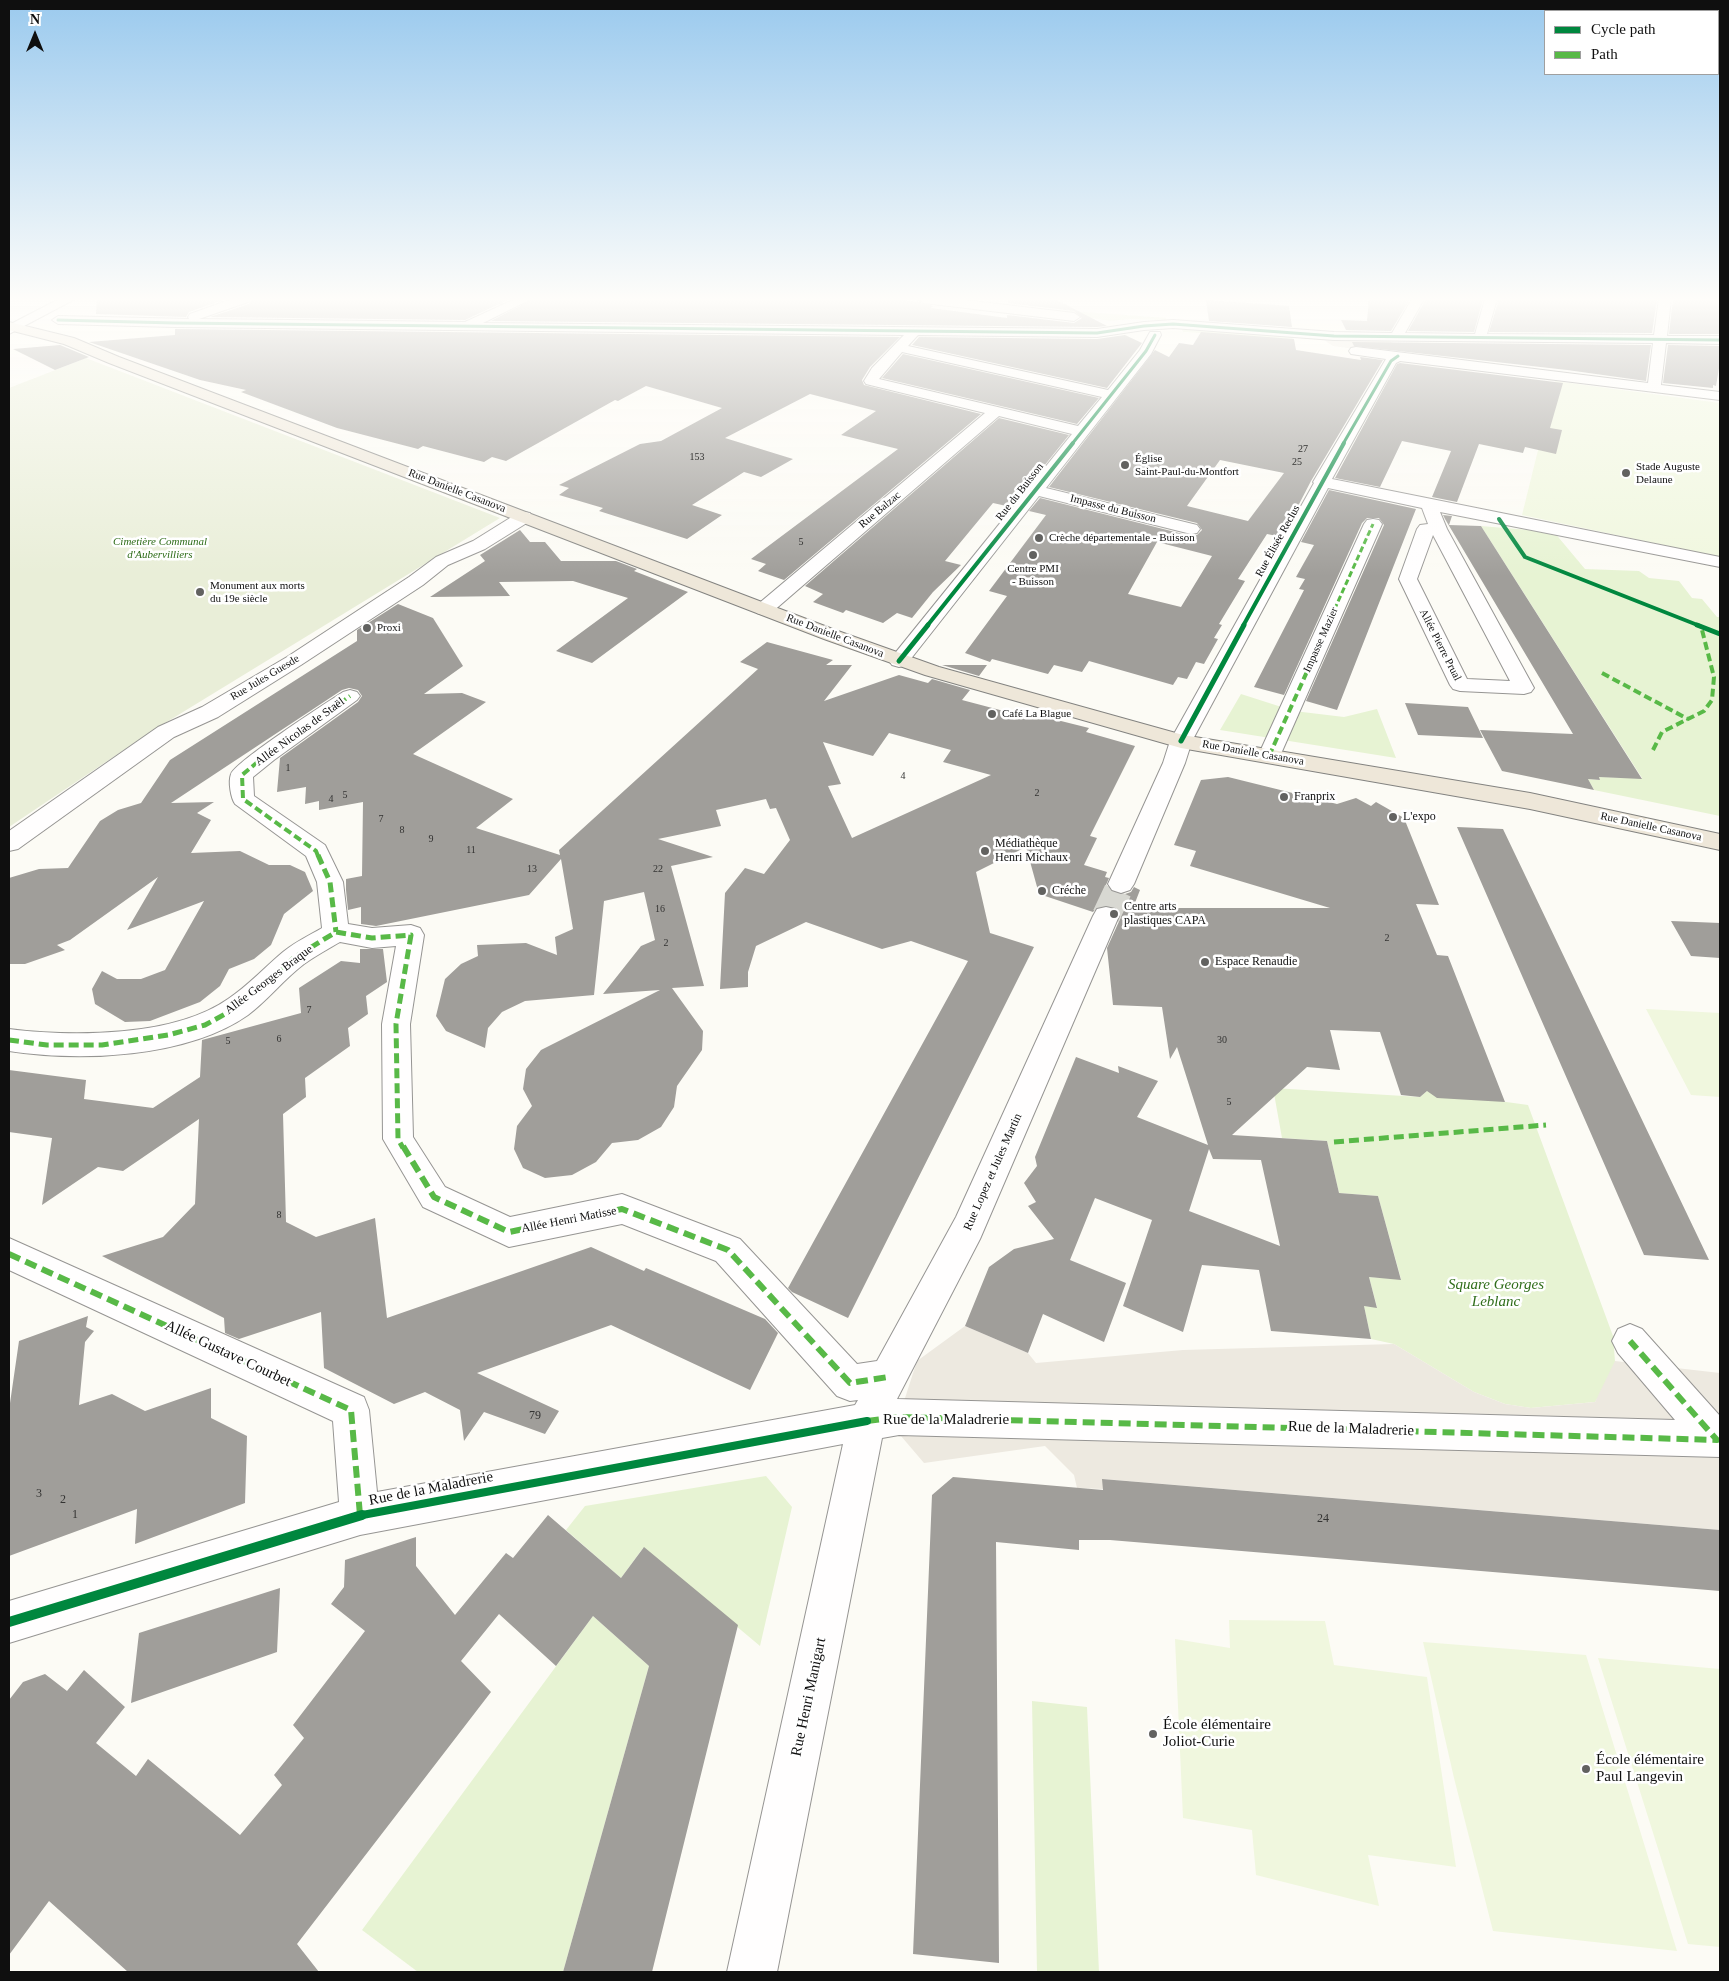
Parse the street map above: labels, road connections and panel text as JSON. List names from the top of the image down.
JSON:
{
  "streets": {
    "main road": ["Rue Danielle Casanova"],
    "street": [
      "Rue du Buisson",
      "Impasse du Buisson",
      "Rue Balzac",
      "Rue Élisée Reclus",
      "Impasse Mazier",
      "Allée Pierre Prual",
      "Rue Jules Guesde",
      "Allée Nicolas de Staël",
      "Allée Georges Braque",
      "Rue Lopez et Jules Martin",
      "Allée Henri Matisse",
      "Allée Gustave Courbet",
      "Rue de la Maladrerie",
      "Rue Henri Manigart"
    ]
  },
  "crossings": [
    ["Rue Danielle Casanova", "Rue du Buisson"],
    ["Rue Danielle Casanova", "Rue Balzac"],
    ["Rue Danielle Casanova", "Rue Élisée Reclus"],
    ["Rue Danielle Casanova", "Impasse Mazier"],
    ["Rue Danielle Casanova", "Rue Jules Guesde"],
    ["Rue du Buisson", "Impasse du Buisson"],
    ["Allée Nicolas de Staël", "Allée Georges Braque"],
    ["Allée Nicolas de Staël", "Allée Henri Matisse"],
    ["Allée Georges Braque", "Allée Henri Matisse"],
    ["Rue Lopez et Jules Martin", "Allée Henri Matisse"],
    ["Rue Lopez et Jules Martin", "Rue de la Maladrerie"],
    ["Rue Lopez et Jules Martin", "Rue Henri Manigart"],
    ["Allée Gustave Courbet", "Rue de la Maladrerie"],
    ["Rue de la Maladrerie", "Rue Henri Manigart"]
  ],
  "parks": ["Cimetière Communal d'Aubervilliers", "Square Georges Leblanc"],
  "places": [
    "Église Saint-Paul-du-Montfort",
    "Stade Auguste Delaune",
    "Crèche départementale - Buisson",
    "Centre PMI - Buisson",
    "Monument aux morts du 19e siècle",
    "Proxi",
    "Café La Blague",
    "Franprix",
    "L'expo",
    "Médiathèque Henri Michaux",
    "Créche",
    "Centre arts plastiques CAPA",
    "Espace Renaudie",
    "École élémentaire Joliot-Curie",
    "École élémentaire Paul Langevin"
  ],
  "house_numbers": [
    "27",
    "153",
    "25",
    "5",
    "1",
    "4",
    "2",
    "5",
    "4",
    "7",
    "8",
    "9",
    "11",
    "13",
    "22",
    "16",
    "2",
    "2",
    "7",
    "6",
    "30",
    "5",
    "5",
    "8",
    "79",
    "3",
    "2",
    "1",
    "24"
  ],
  "legend": ["Cycle path", "Path"],
  "north": "top"
}
